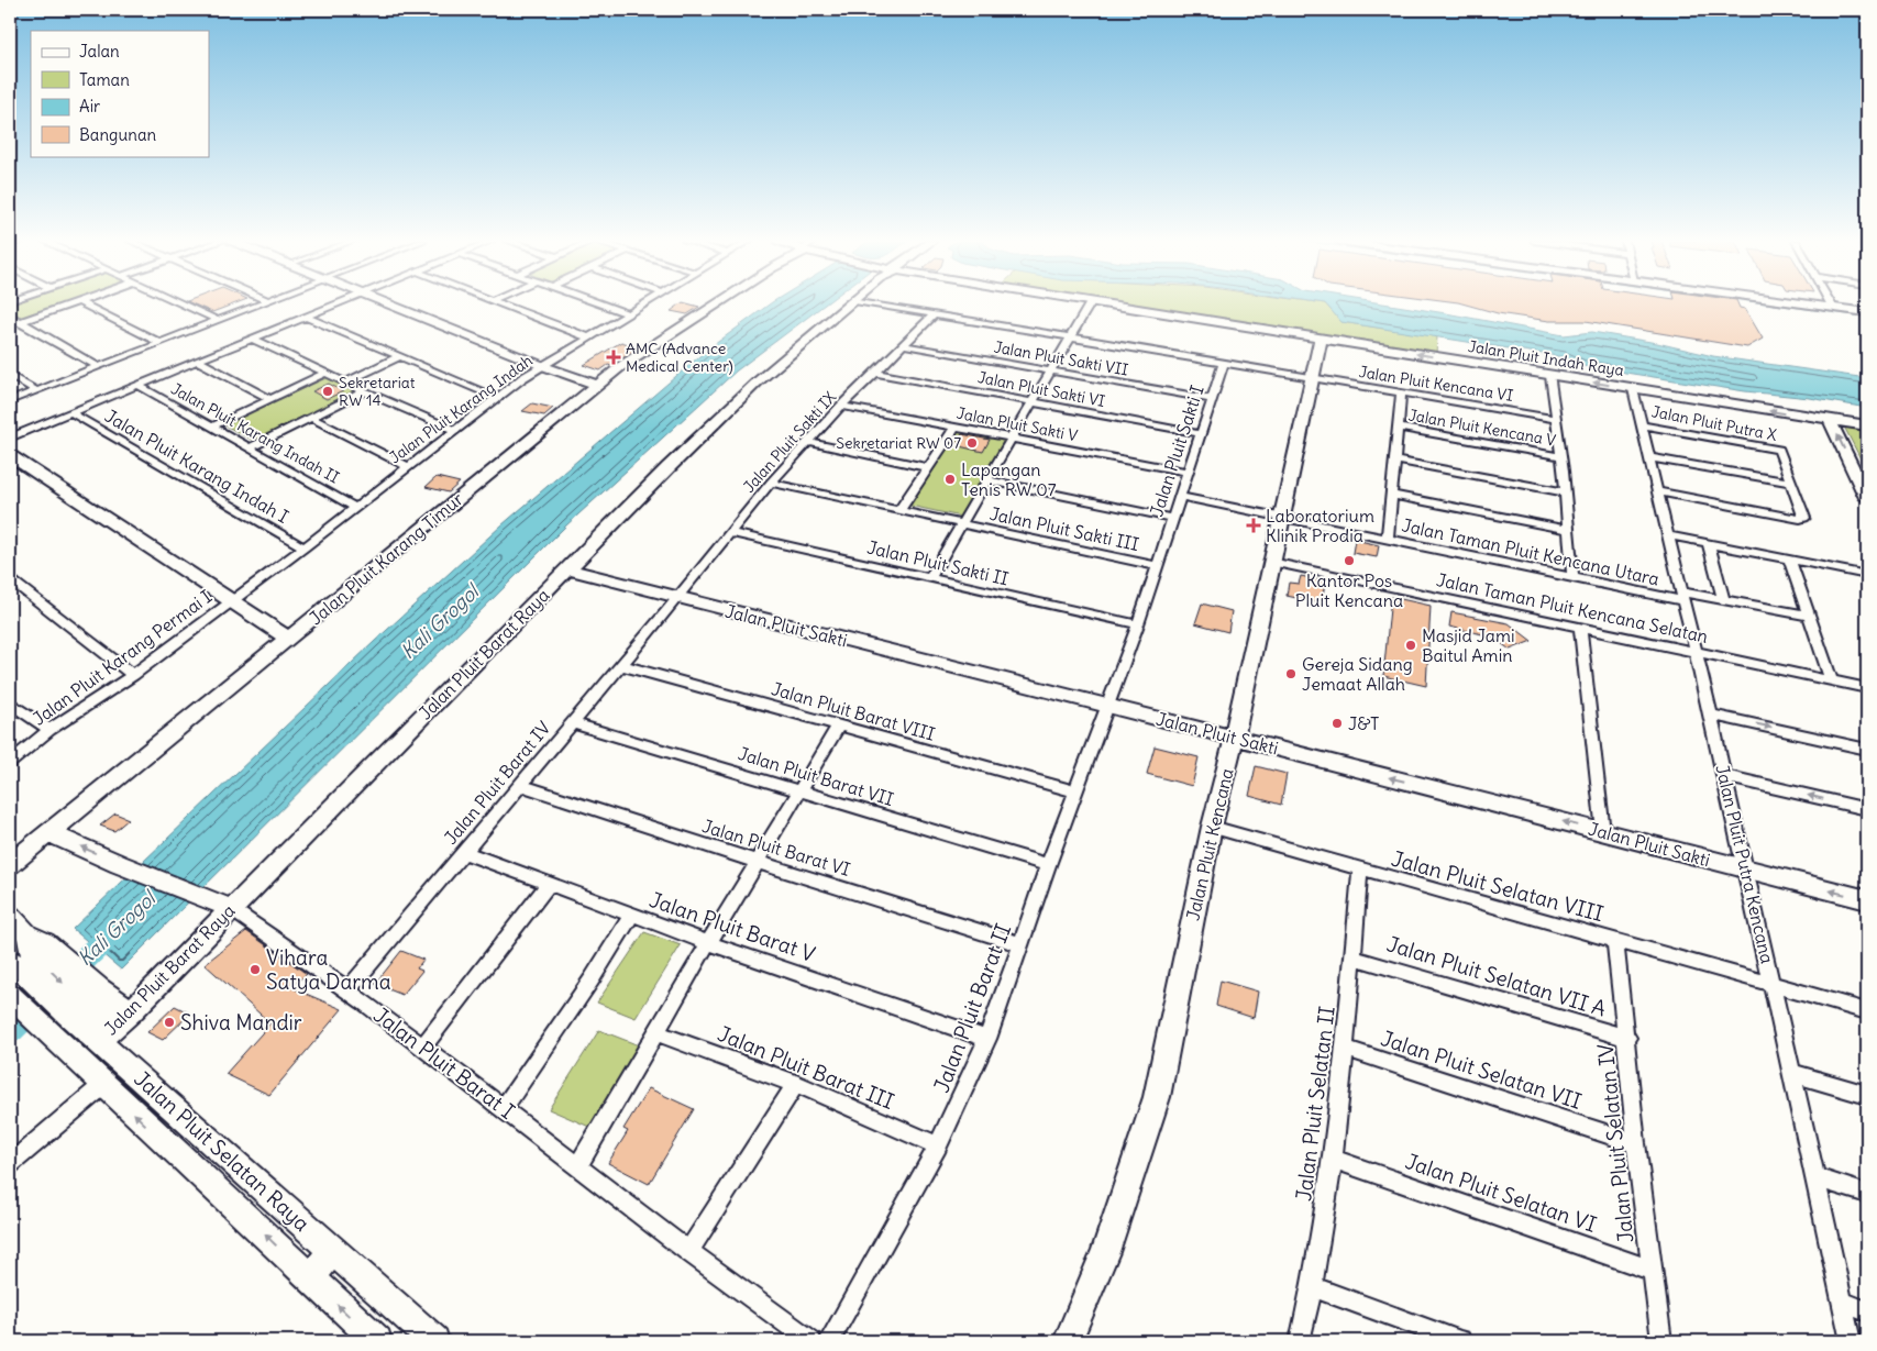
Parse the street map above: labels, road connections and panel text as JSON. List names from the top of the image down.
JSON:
{
  "streets": {
    "main road": ["Jalan Pluit Selatan Raya"],
    "street": [
      "Jalan Pluit Sakti VII",
      "Jalan Pluit Indah Raya",
      "Jalan Pluit Kencana VI",
      "Jalan Pluit Sakti VI",
      "Jalan Pluit Karang Indah",
      "Jalan Pluit Putra X",
      "Jalan Pluit Sakti V",
      "Jalan Pluit Kencana V",
      "Jalan Pluit Karang Indah II",
      "Jalan Pluit Sakti IX",
      "Jalan Pluit Sakti I",
      "Jalan Pluit Karang Indah I",
      "Jalan Pluit Sakti III",
      "Jalan Taman Pluit Kencana Utara",
      "Jalan Pluit Karang Timur",
      "Jalan Pluit Sakti II",
      "Jalan Taman Pluit Kencana Selatan",
      "Jalan Pluit Sakti",
      "Jalan Pluit Barat Raya",
      "Jalan Pluit Karang Permai I",
      "Jalan Pluit Barat VIII",
      "Jalan Pluit Barat VII",
      "Jalan Pluit Barat IV",
      "Jalan Pluit Kencana",
      "Jalan Pluit Barat VI",
      "Jalan Pluit Putra Kencana",
      "Jalan Pluit Selatan VIII",
      "Jalan Pluit Barat V",
      "Jalan Pluit Selatan VII A",
      "Jalan Pluit Barat II",
      "Jalan Pluit Barat I",
      "Jalan Pluit Barat III",
      "Jalan Pluit Selatan VII",
      "Jalan Pluit Selatan II",
      "Jalan Pluit Selatan IV",
      "Jalan Pluit Selatan VI"
    ]
  },
  "crossings": [
    ["Jalan Pluit Sakti VII", "Jalan Pluit Sakti IX"],
    ["Jalan Pluit Sakti VII", "Jalan Pluit Sakti I"],
    ["Jalan Pluit Indah Raya", "Jalan Pluit Kencana"],
    ["Jalan Pluit Indah Raya", "Jalan Pluit Putra Kencana"],
    ["Jalan Pluit Kencana VI", "Jalan Pluit Sakti IX"],
    ["Jalan Pluit Kencana VI", "Jalan Pluit Sakti I"],
    ["Jalan Pluit Kencana VI", "Jalan Pluit Kencana"],
    ["Jalan Pluit Sakti VI", "Jalan Pluit Sakti IX"],
    ["Jalan Pluit Sakti VI", "Jalan Pluit Sakti I"],
    ["Jalan Pluit Karang Indah", "Jalan Pluit Karang Indah II"],
    ["Jalan Pluit Karang Indah", "Jalan Pluit Karang Indah I"],
    ["Jalan Pluit Karang Indah", "Jalan Pluit Karang Permai I"],
    ["Jalan Pluit Putra X", "Jalan Pluit Putra Kencana"],
    ["Jalan Pluit Sakti V", "Jalan Pluit Sakti IX"],
    ["Jalan Pluit Sakti V", "Jalan Pluit Sakti I"],
    ["Jalan Pluit Sakti IX", "Jalan Pluit Sakti III"],
    ["Jalan Pluit Sakti IX", "Jalan Pluit Sakti II"],
    ["Jalan Pluit Sakti IX", "Jalan Pluit Sakti"],
    ["Jalan Pluit Sakti IX", "Jalan Pluit Barat IV"],
    ["Jalan Pluit Sakti I", "Jalan Pluit Sakti III"],
    ["Jalan Pluit Sakti I", "Jalan Taman Pluit Kencana Utara"],
    ["Jalan Pluit Sakti I", "Jalan Pluit Sakti II"],
    ["Jalan Pluit Sakti I", "Jalan Pluit Sakti"],
    ["Jalan Pluit Sakti I", "Jalan Pluit Barat II"],
    ["Jalan Taman Pluit Kencana Utara", "Jalan Pluit Kencana"],
    ["Jalan Taman Pluit Kencana Utara", "Jalan Pluit Putra Kencana"],
    ["Jalan Pluit Karang Timur", "Jalan Pluit Barat I"],
    ["Jalan Taman Pluit Kencana Selatan", "Jalan Pluit Kencana"],
    ["Jalan Taman Pluit Kencana Selatan", "Jalan Pluit Putra Kencana"],
    ["Jalan Pluit Sakti", "Jalan Pluit Barat Raya"],
    ["Jalan Pluit Sakti", "Jalan Pluit Barat IV"],
    ["Jalan Pluit Sakti", "Jalan Pluit Kencana"],
    ["Jalan Pluit Sakti", "Jalan Pluit Putra Kencana"],
    ["Jalan Pluit Sakti", "Jalan Pluit Barat II"],
    ["Jalan Pluit Barat Raya", "Jalan Pluit Barat I"],
    ["Jalan Pluit Barat Raya", "Jalan Pluit Selatan Raya"],
    ["Jalan Pluit Barat VIII", "Jalan Pluit Barat IV"],
    ["Jalan Pluit Barat VIII", "Jalan Pluit Barat II"],
    ["Jalan Pluit Barat VII", "Jalan Pluit Barat IV"],
    ["Jalan Pluit Barat VII", "Jalan Pluit Barat II"],
    ["Jalan Pluit Barat IV", "Jalan Pluit Barat VI"],
    ["Jalan Pluit Barat IV", "Jalan Pluit Barat V"],
    ["Jalan Pluit Barat IV", "Jalan Pluit Barat I"],
    ["Jalan Pluit Kencana", "Jalan Pluit Selatan VIII"],
    ["Jalan Pluit Barat VI", "Jalan Pluit Barat II"],
    ["Jalan Pluit Putra Kencana", "Jalan Pluit Selatan VIII"],
    ["Jalan Pluit Selatan VIII", "Jalan Pluit Selatan II"],
    ["Jalan Pluit Selatan VIII", "Jalan Pluit Selatan IV"],
    ["Jalan Pluit Barat V", "Jalan Pluit Barat II"],
    ["Jalan Pluit Selatan VII A", "Jalan Pluit Selatan II"],
    ["Jalan Pluit Selatan VII A", "Jalan Pluit Selatan IV"],
    ["Jalan Pluit Barat II", "Jalan Pluit Barat III"],
    ["Jalan Pluit Selatan VII", "Jalan Pluit Selatan II"],
    ["Jalan Pluit Selatan VII", "Jalan Pluit Selatan IV"],
    ["Jalan Pluit Selatan II", "Jalan Pluit Selatan VI"],
    ["Jalan Pluit Selatan IV", "Jalan Pluit Selatan VI"]
  ],
  "water": ["Kali Grogol"],
  "places": {
    "health": ["AMC (Advance Medical Center)", "Laboratorium Klinik Prodia"],
    "other": [
      "Sekretariat RW 14",
      "Sekretariat RW 07",
      "Lapangan Tenis RW 07",
      "Kantor Pos Pluit Kencana",
      "Masjid Jami Baitul Amin",
      "Gereja Sidang Jemaat Allah",
      "J&T",
      "Vihara Satya Darma",
      "Shiva Mandir"
    ]
  },
  "legend": [
    "Jalan",
    "Taman",
    "Air",
    "Bangunan"
  ]
}
